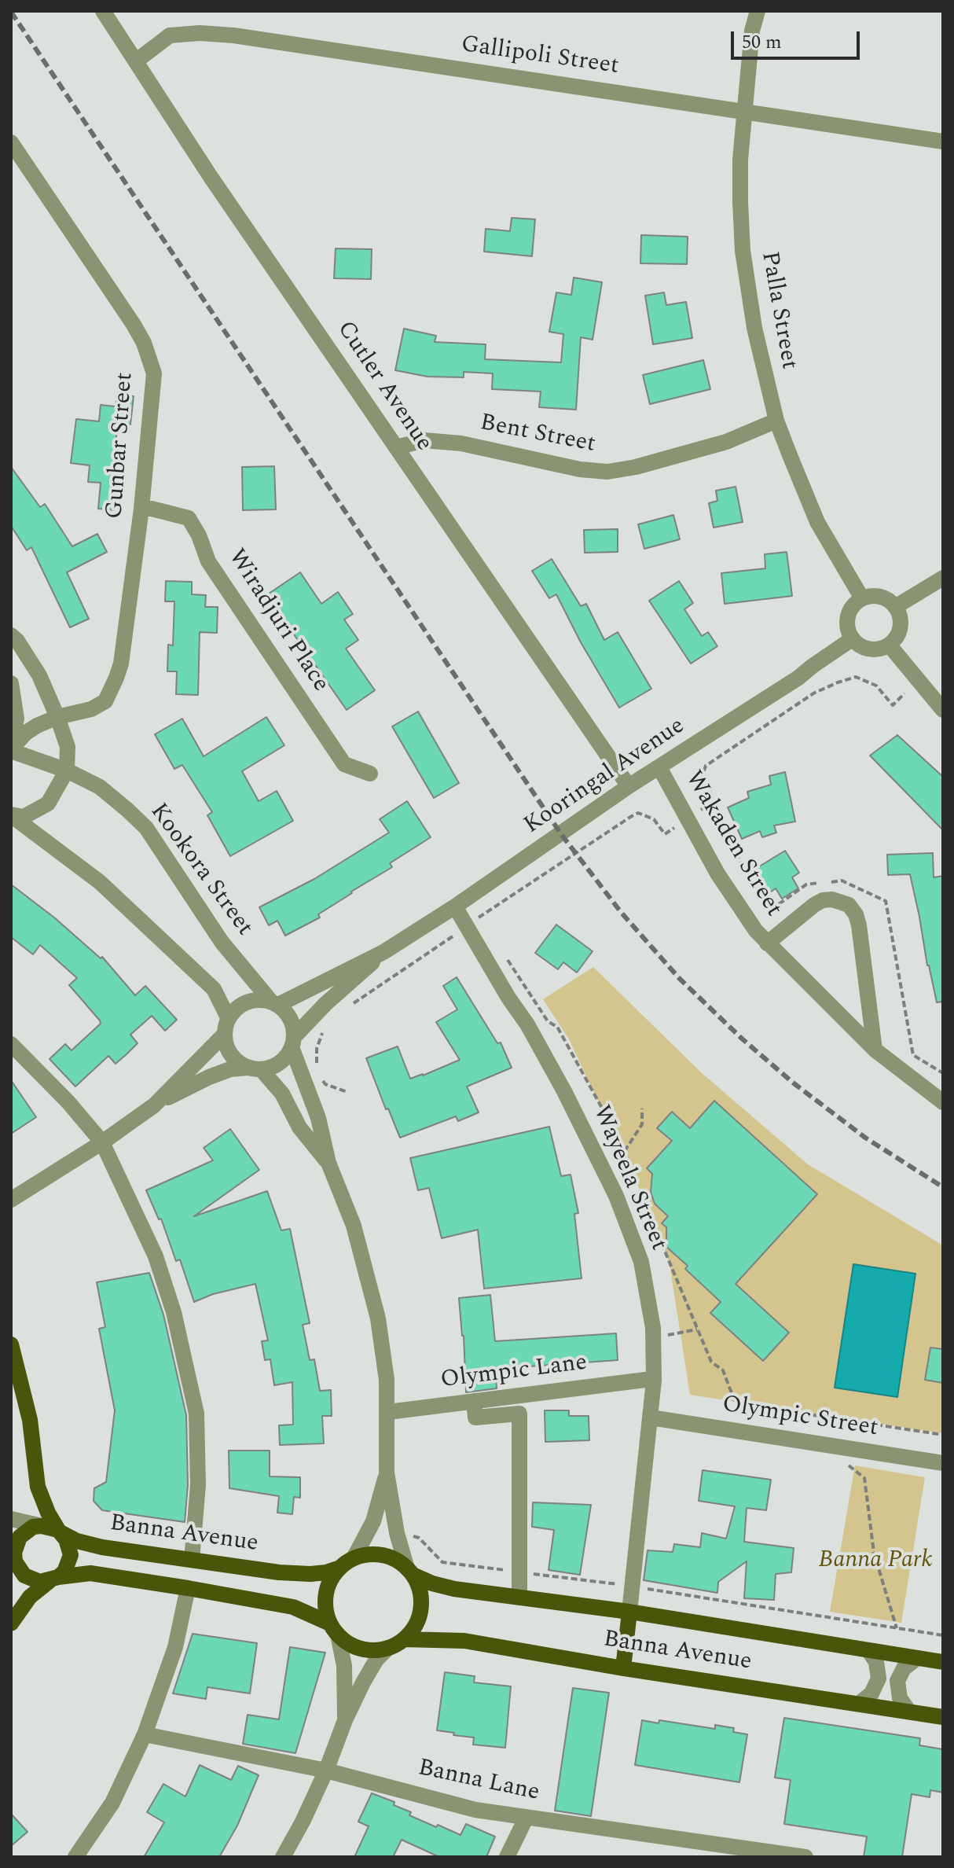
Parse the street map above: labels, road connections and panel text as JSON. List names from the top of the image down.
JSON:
{
  "streets": {
    "main road": ["Banna Avenue"],
    "street": [
      "Gallipoli Street",
      "Palla Street",
      "Cutler Avenue",
      "Bent Street",
      "Gunbar Street",
      "Wiradjuri Place",
      "Kooringal Avenue",
      "Wakaden Street",
      "Kookora Street",
      "Wayeela Street",
      "Olympic Lane",
      "Olympic Street",
      "Banna Lane"
    ]
  },
  "crossings": [
    ["Gallipoli Street", "Palla Street"],
    ["Gallipoli Street", "Cutler Avenue"],
    ["Palla Street", "Bent Street"],
    ["Palla Street", "Kooringal Avenue"],
    ["Cutler Avenue", "Bent Street"],
    ["Cutler Avenue", "Kooringal Avenue"],
    ["Gunbar Street", "Wiradjuri Place"],
    ["Gunbar Street", "Kookora Street"],
    ["Kooringal Avenue", "Wakaden Street"],
    ["Kooringal Avenue", "Kookora Street"],
    ["Kooringal Avenue", "Wayeela Street"],
    ["Wayeela Street", "Olympic Street"],
    ["Wayeela Street", "Banna Avenue"]
  ],
  "parks": ["Banna Park"],
  "scale_bar": "50 m"
}
